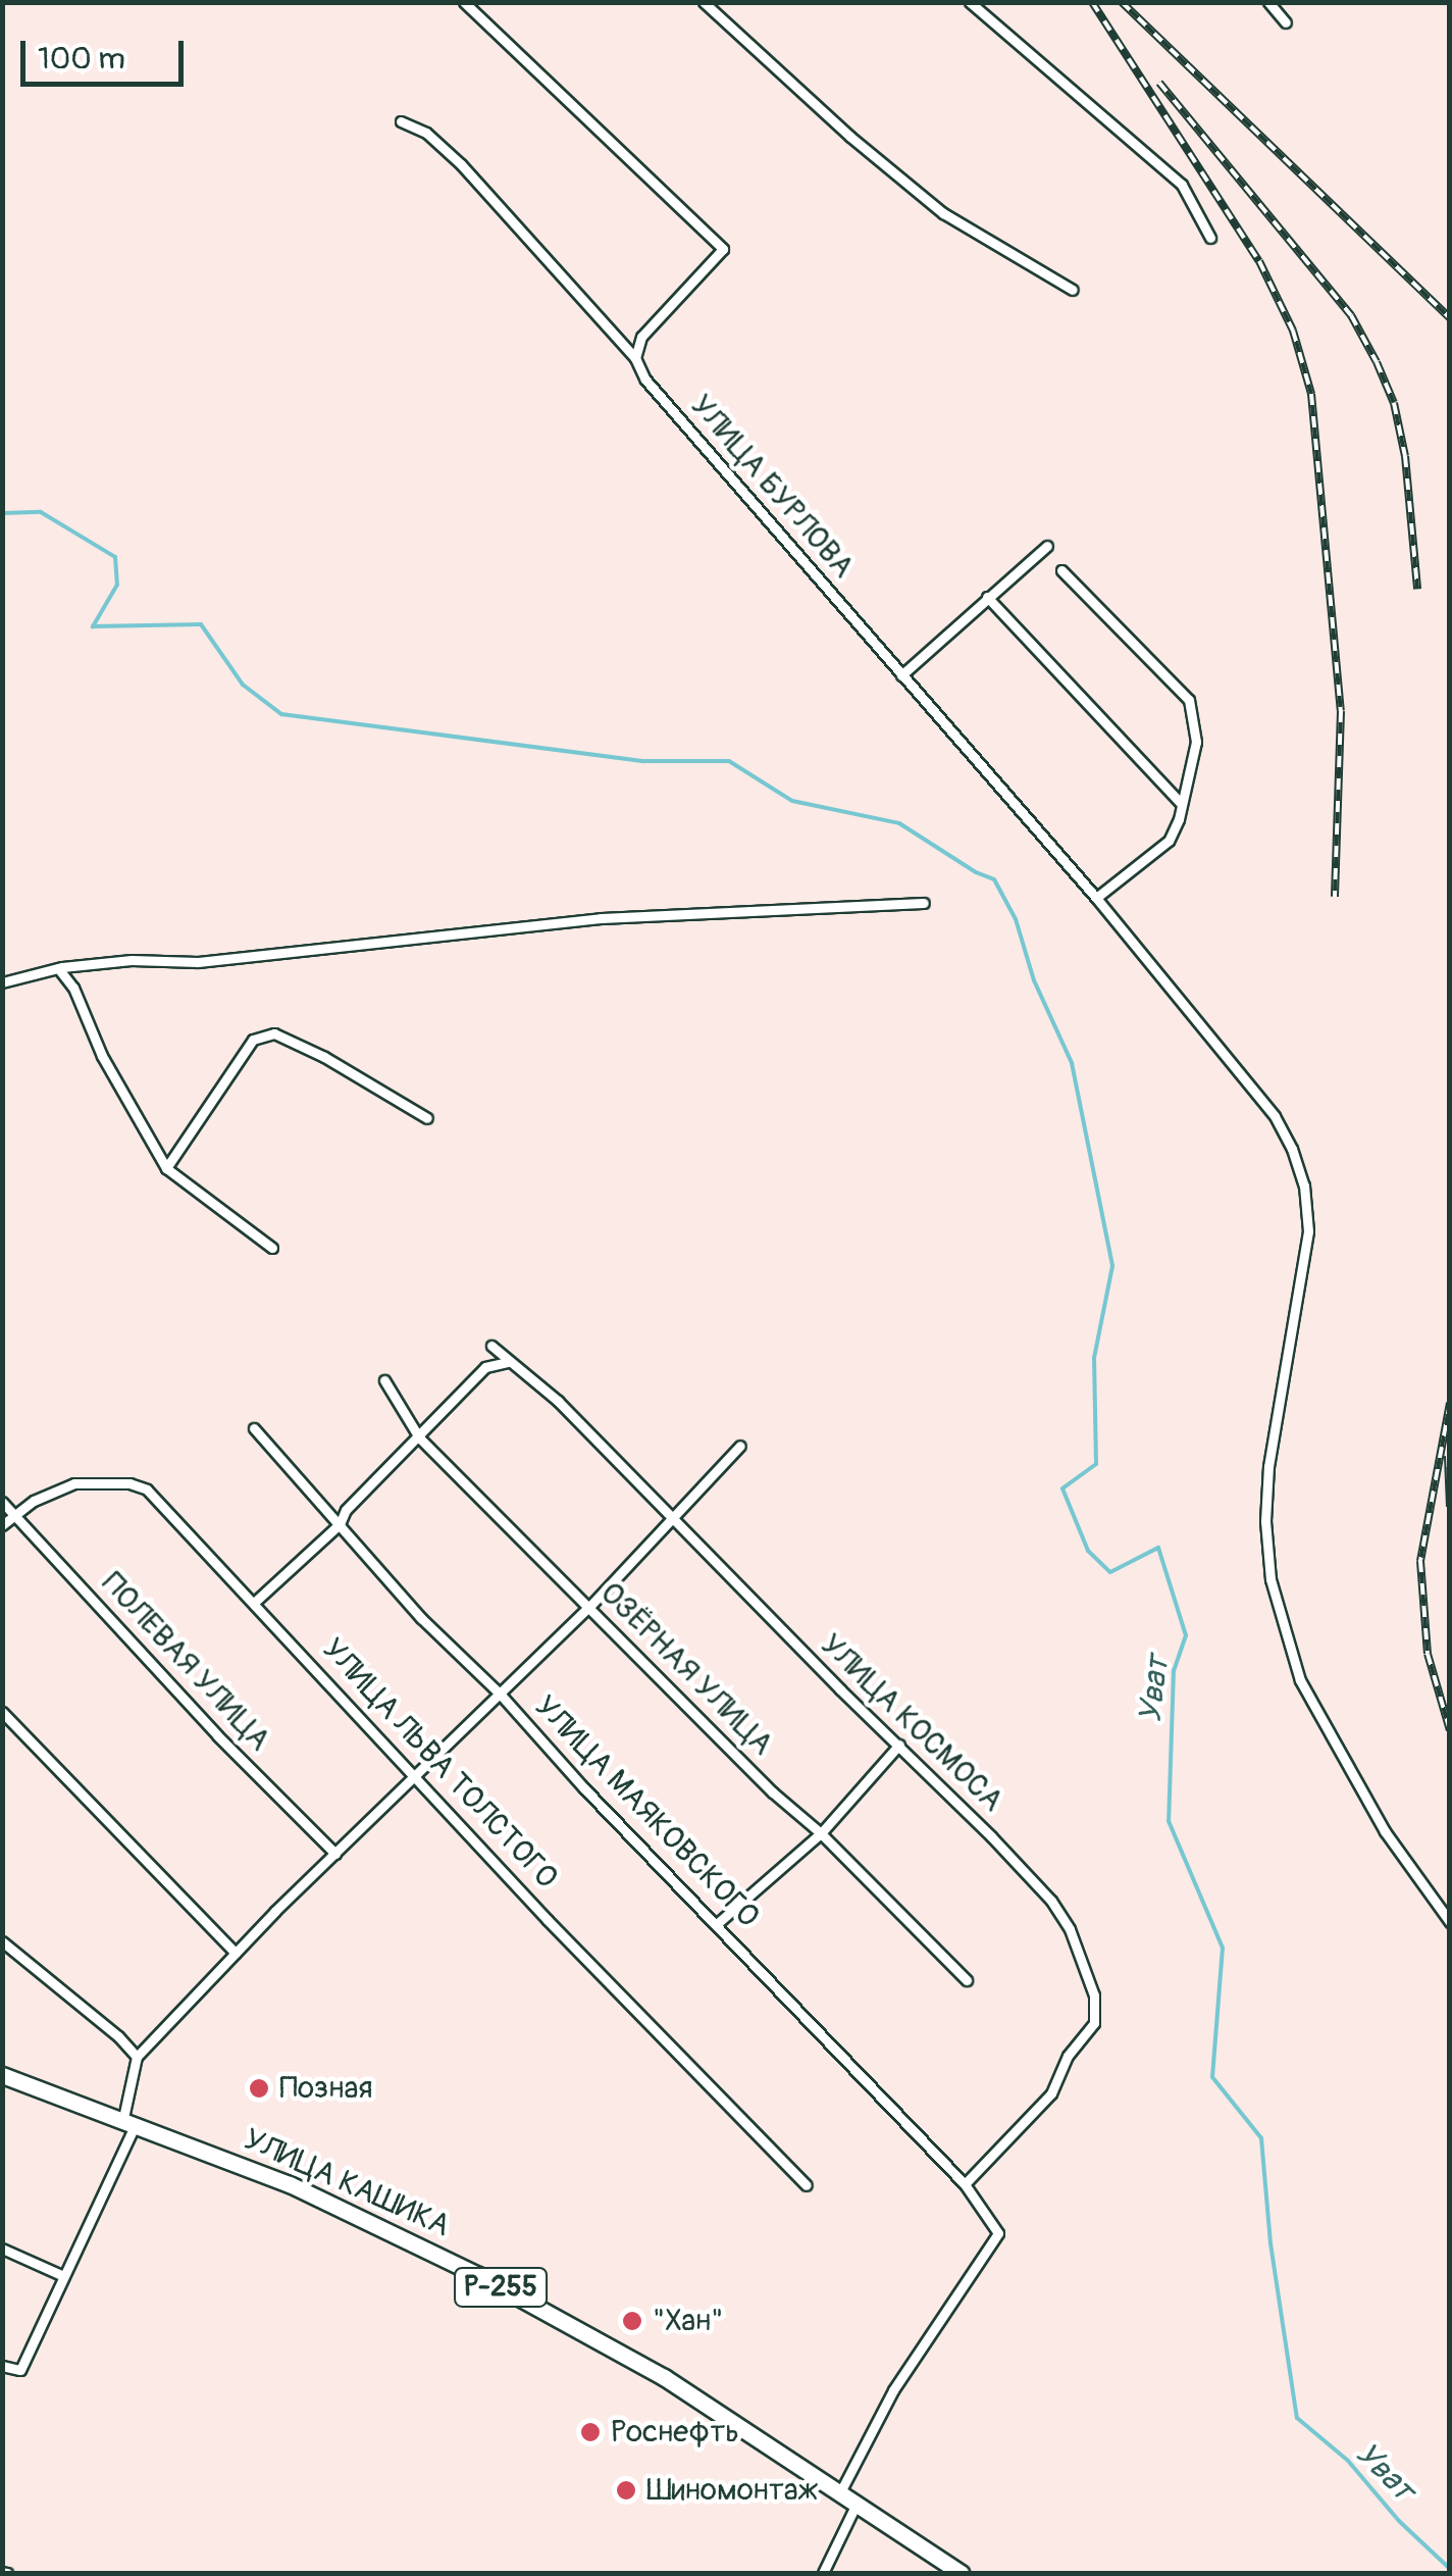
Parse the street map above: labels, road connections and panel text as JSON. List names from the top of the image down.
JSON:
{
  "streets": {
    "highway": ["УЛИЦА КАШИКА", "Р-255"],
    "street": [
      "УЛИЦА БУРЛОВА",
      "ПОЛЕВАЯ УЛИЦА",
      "ОЗЁРНАЯ УЛИЦА",
      "УЛИЦА КОСМОСА",
      "УЛИЦА ЛЬВА ТОЛСТОГО",
      "УЛИЦА МАЯКОВСКОГО"
    ]
  },
  "crossings": [
    ["ПОЛЕВАЯ УЛИЦА", "УЛИЦА ЛЬВА ТОЛСТОГО"],
    ["УЛИЦА КОСМОСА", "УЛИЦА МАЯКОВСКОГО"],
    ["УЛИЦА МАЯКОВСКОГО", "УЛИЦА КАШИКА"]
  ],
  "water": ["Уват"],
  "places": [
    "Позная",
    "\"Хан\"",
    "Роснефть",
    "Шиномонтаж"
  ],
  "scale_bar": "100 m"
}
